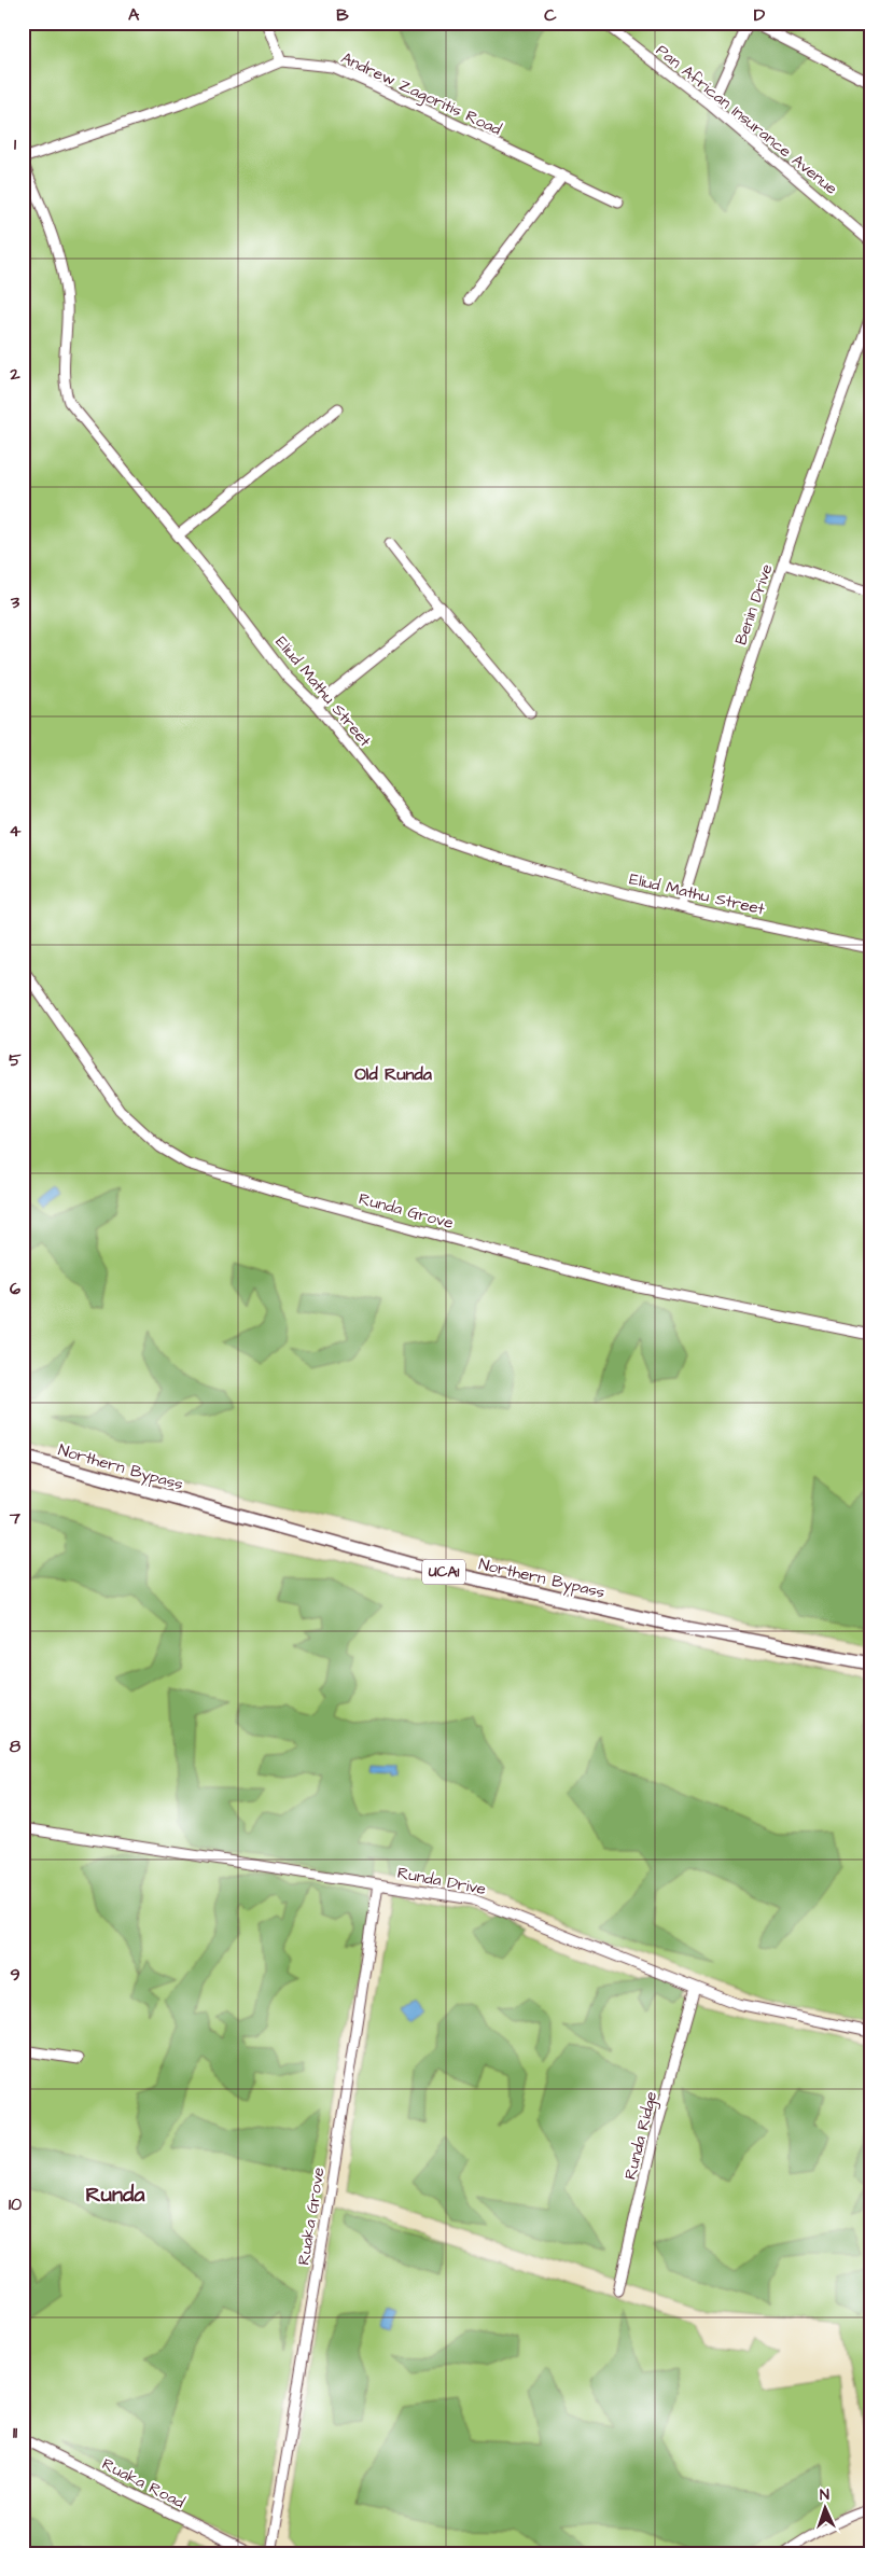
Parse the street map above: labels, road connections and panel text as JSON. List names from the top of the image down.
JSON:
{
  "streets": {
    "main road": ["Northern Bypass", "UCA1"],
    "street": [
      "Andrew Zagoritis Road",
      "Pan African Insurance Avenue",
      "Benin Drive",
      "Eliud Mathu Street",
      "Runda Grove",
      "Runda Drive",
      "Runda Ridge",
      "Ruaka Grove",
      "Ruaka Road"
    ]
  },
  "crossings": [
    ["Benin Drive", "Eliud Mathu Street"],
    ["Runda Drive", "Runda Ridge"],
    ["Runda Drive", "Ruaka Grove"]
  ],
  "districts": ["Old Runda", "Runda"],
  "north": "top",
  "grid": {
    "columns": [
      "A",
      "B",
      "C",
      "D"
    ],
    "rows": [
      "1",
      "2",
      "3",
      "4",
      "5",
      "6",
      "7",
      "8",
      "9",
      "10",
      "11"
    ]
  }
}
